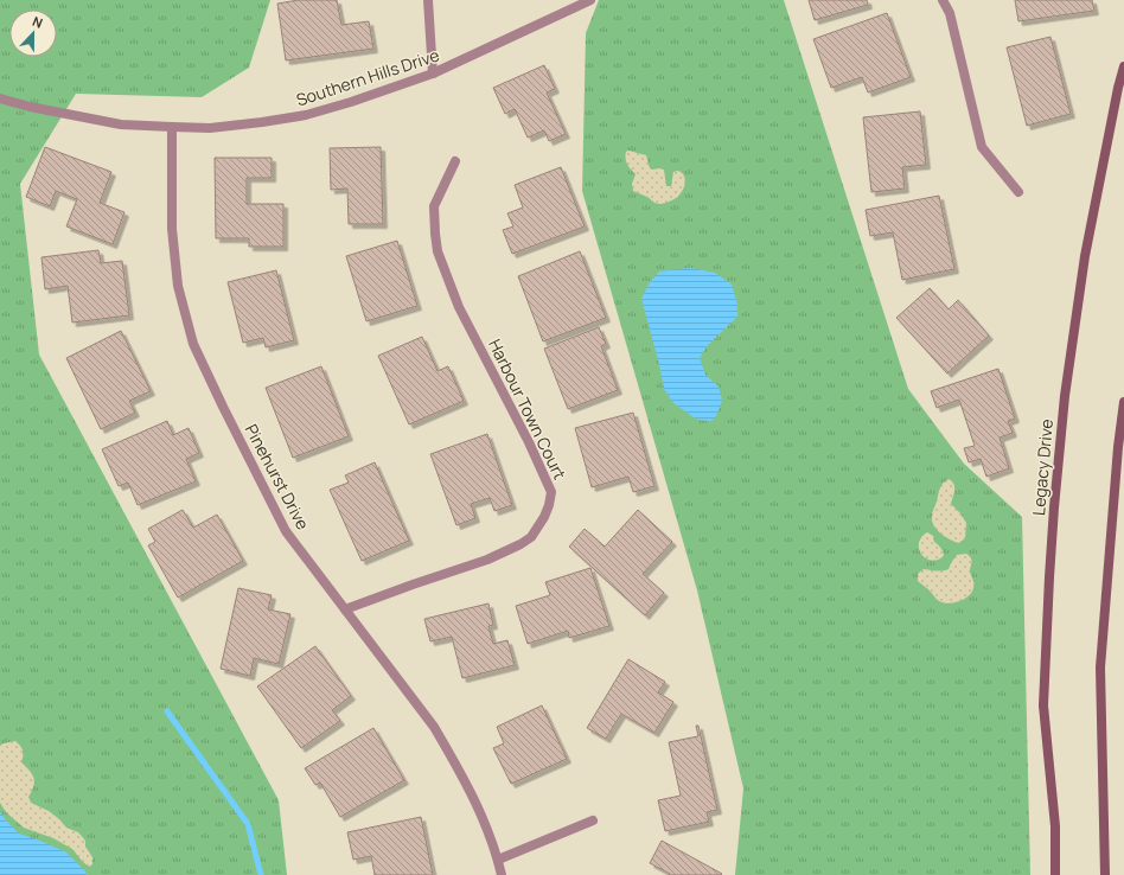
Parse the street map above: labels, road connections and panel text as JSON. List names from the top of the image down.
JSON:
{
  "streets": {
    "main road": ["Legacy Drive"],
    "street": ["Southern Hills Drive", "Harbour Town Court", "Pinehurst Drive"]
  },
  "crossings": [
    ["Southern Hills Drive", "Pinehurst Drive"],
    ["Harbour Town Court", "Pinehurst Drive"]
  ],
  "north": "top"
}
